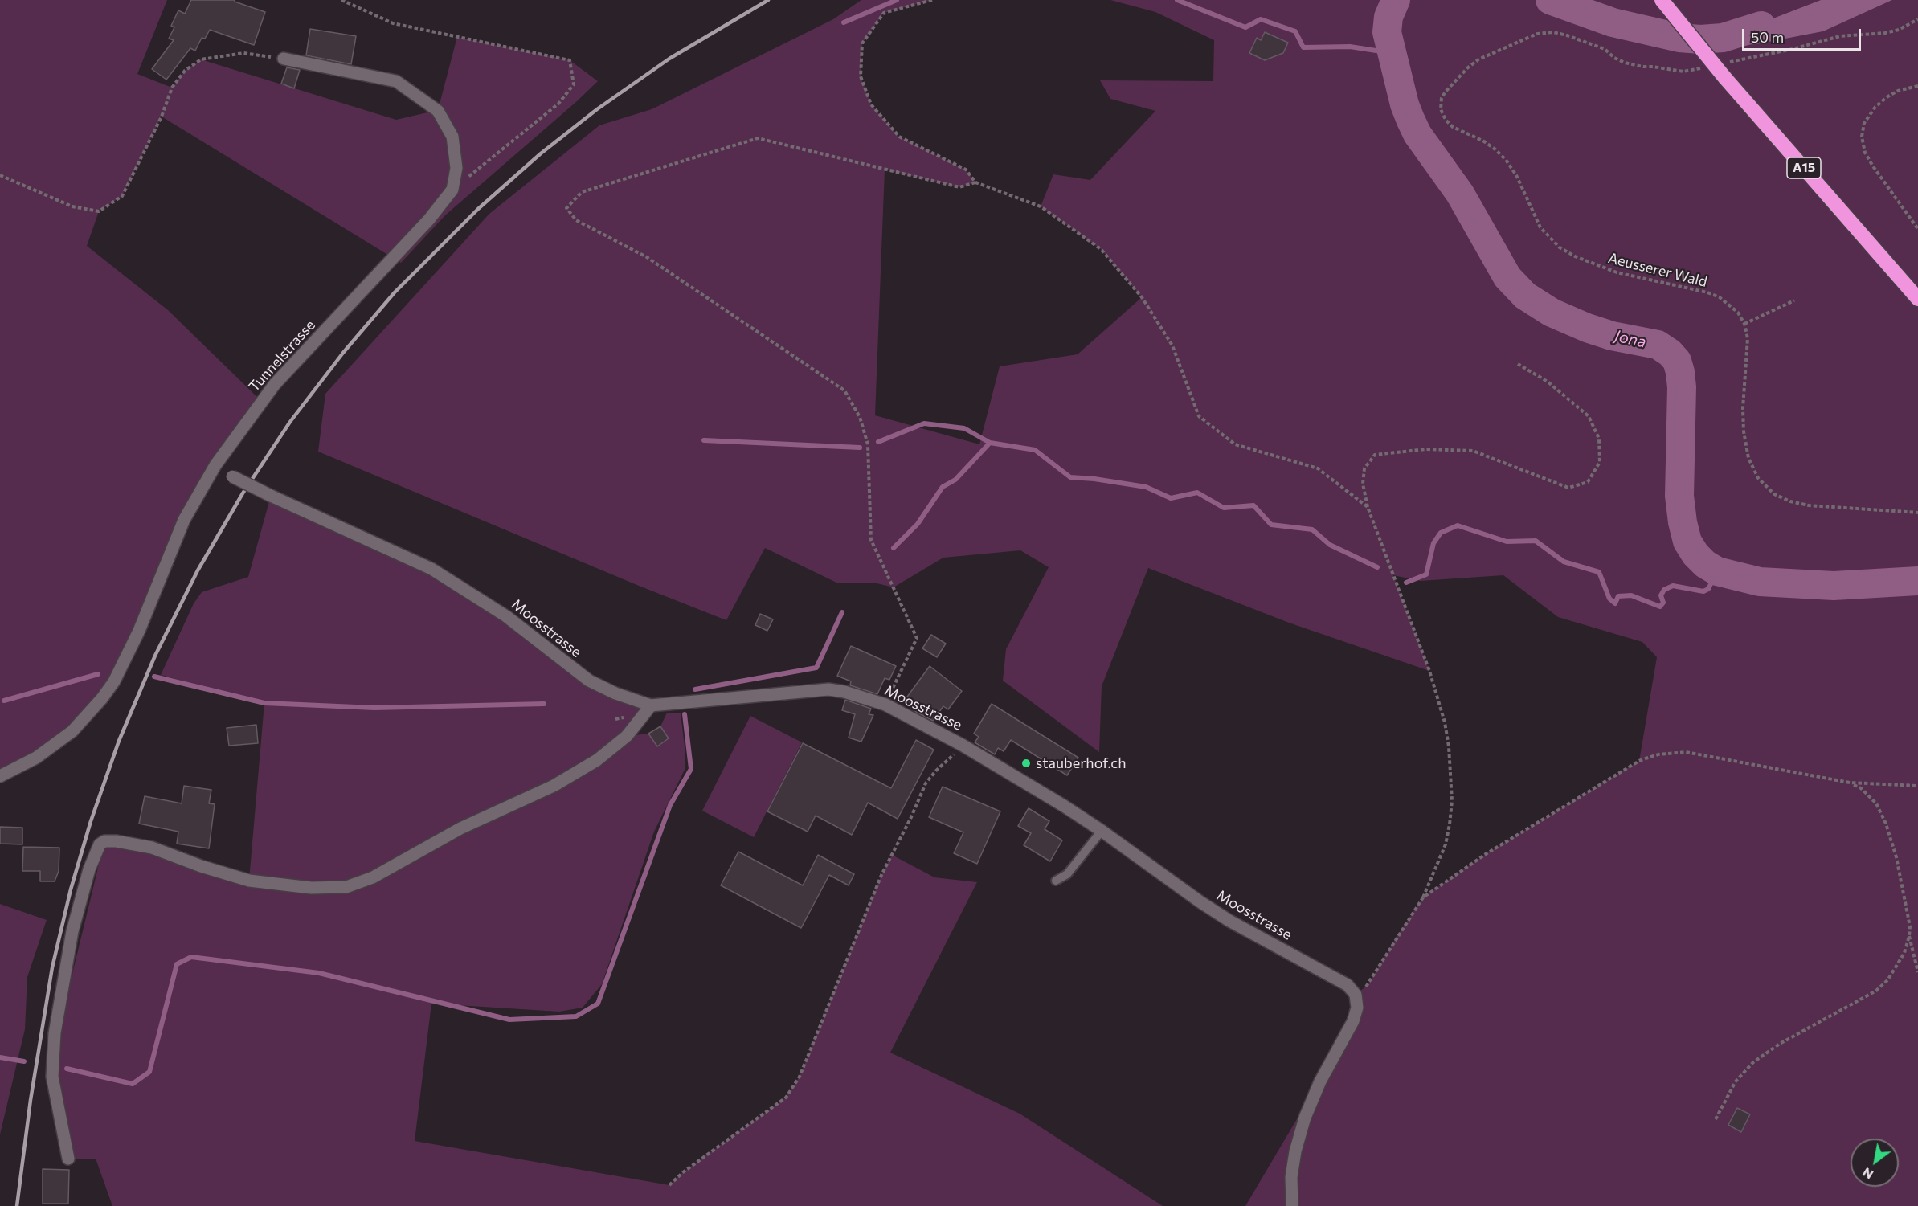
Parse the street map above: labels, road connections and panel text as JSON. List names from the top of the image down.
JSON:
{
  "streets": {
    "highway": ["A15"],
    "street": ["Tunnelstrasse", "Moosstrasse"],
    "path": ["Aeusserer Wald"]
  },
  "crossings": [
    ["Tunnelstrasse", "Moosstrasse"]
  ],
  "water": ["Jona"],
  "places": ["stauberhof.ch"],
  "scale_bar": "50 m",
  "north": "bottom left"
}
